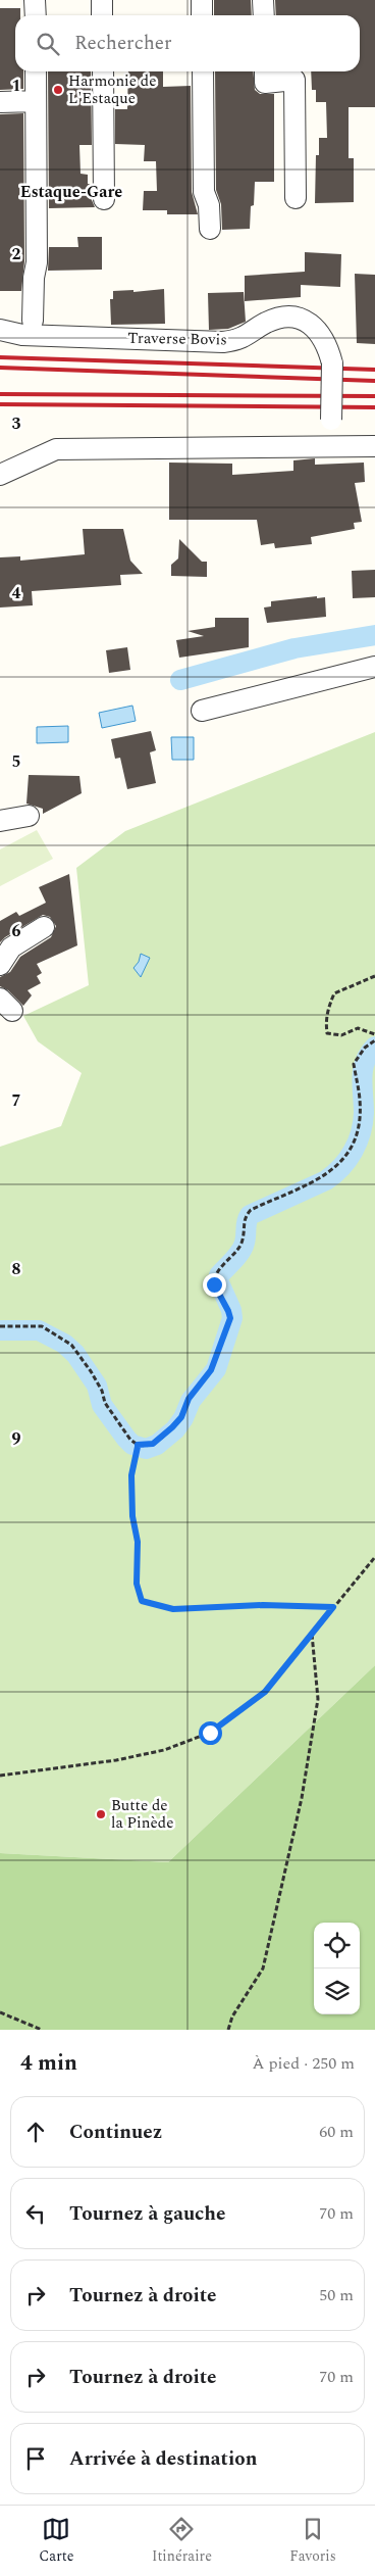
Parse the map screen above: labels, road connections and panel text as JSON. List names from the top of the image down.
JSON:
{
  "streets": {
    "street": ["Traverse Bovis"]
  },
  "districts": ["Estaque-Gare"],
  "places": ["Harmonie de L'Estaque", "Butte de la Pinède"],
  "page": {
    "search": "Rechercher",
    "heading": ["4 min", "À pied · 250 m"],
    "list": [
      ["Continuez", "60 m"],
      ["Tournez à gauche", "70 m"],
      ["Tournez à droite", "50 m"],
      ["Tournez à droite", "70 m"],
      "Arrivée à destination"
    ],
    "nav": ["Carte", "Itinéraire", "Favoris"]
  },
  "grid": {
    "rows": [
      "1",
      "2",
      "3",
      "4",
      "5",
      "6",
      "7",
      "8",
      "9"
    ]
  }
}
